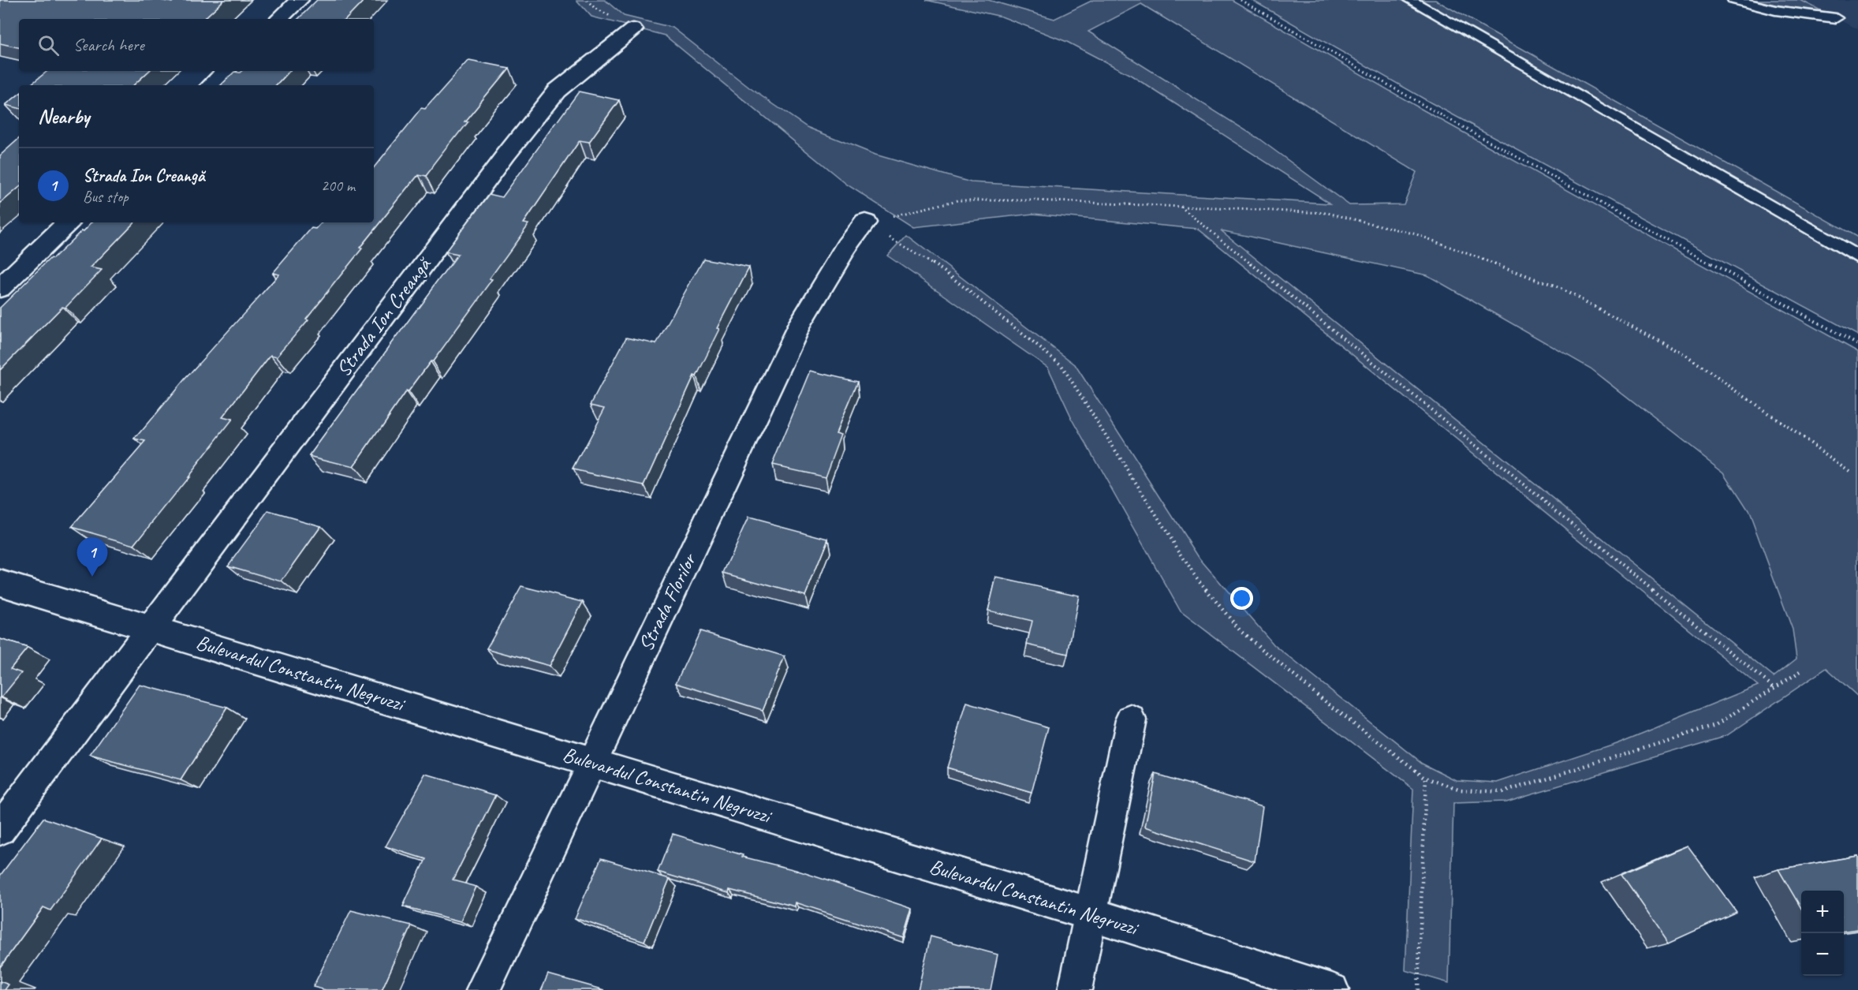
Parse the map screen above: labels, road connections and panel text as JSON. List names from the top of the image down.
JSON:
{
  "streets": {
    "street": ["Strada Ion Creangă", "Strada Florilor", "Bulevardul Constantin Negruzzi"]
  },
  "crossings": [
    ["Strada Ion Creangă", "Bulevardul Constantin Negruzzi"],
    ["Strada Florilor", "Bulevardul Constantin Negruzzi"]
  ],
  "page": {
    "search": "Search here",
    "heading": "Nearby",
    "list": [
      {
        "mark": "1",
        "name": "Strada Ion Creangă",
        "note": "Bus stop",
        "value": "200 m"
      }
    ],
    "pins": "1",
    "map_buttons": ["+", "−"]
  }
}
